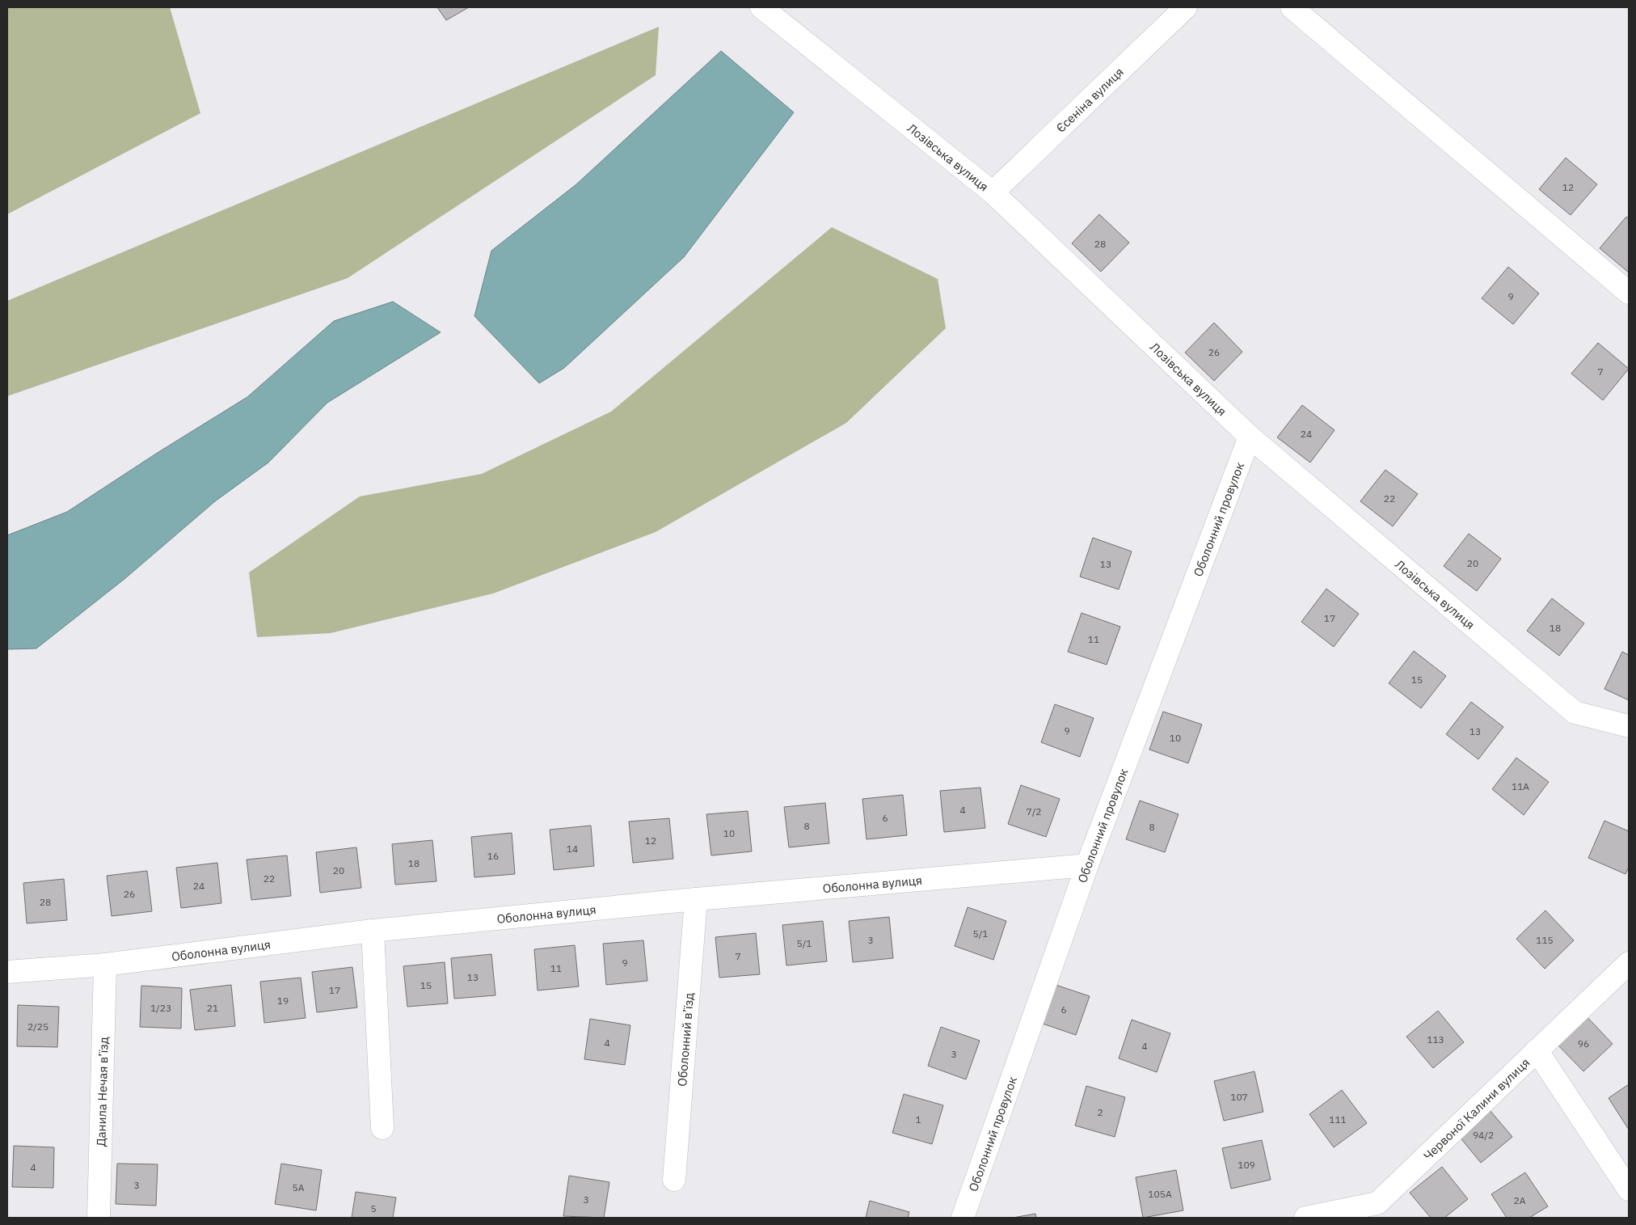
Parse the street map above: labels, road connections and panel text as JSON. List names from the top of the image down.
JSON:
{
  "streets": {
    "street": [
      "Єсеніна вулиця",
      "Лозівська вулиця",
      "Оболонний провулок",
      "Оболонна вулиця",
      "Оболонний в’їзд",
      "Данила Нечая в’їзд",
      "Червоної Калини вулиця"
    ]
  },
  "crossings": [
    ["Єсеніна вулиця", "Лозівська вулиця"],
    ["Лозівська вулиця", "Оболонний провулок"],
    ["Оболонний провулок", "Оболонна вулиця"],
    ["Оболонна вулиця", "Оболонний в’їзд"],
    ["Оболонна вулиця", "Данила Нечая в’їзд"]
  ],
  "house_numbers": [
    "12",
    "28",
    "9",
    "26",
    "7",
    "24",
    "22",
    "20",
    "13",
    "17",
    "18",
    "11",
    "15",
    "9",
    "13",
    "10",
    "11А",
    "4",
    "7/2",
    "6",
    "8",
    "8",
    "10",
    "12",
    "14",
    "16",
    "18",
    "20",
    "22",
    "24",
    "26",
    "28",
    "5/1",
    "3",
    "115",
    "5/1",
    "7",
    "9",
    "11",
    "13",
    "15",
    "17",
    "19",
    "1/23",
    "21",
    "6",
    "2/25",
    "113",
    "4",
    "96",
    "4",
    "3",
    "107",
    "2",
    "1",
    "111",
    "94/2",
    "109",
    "4",
    "3",
    "5А",
    "105А",
    "3",
    "2А",
    "5"
  ]
}
